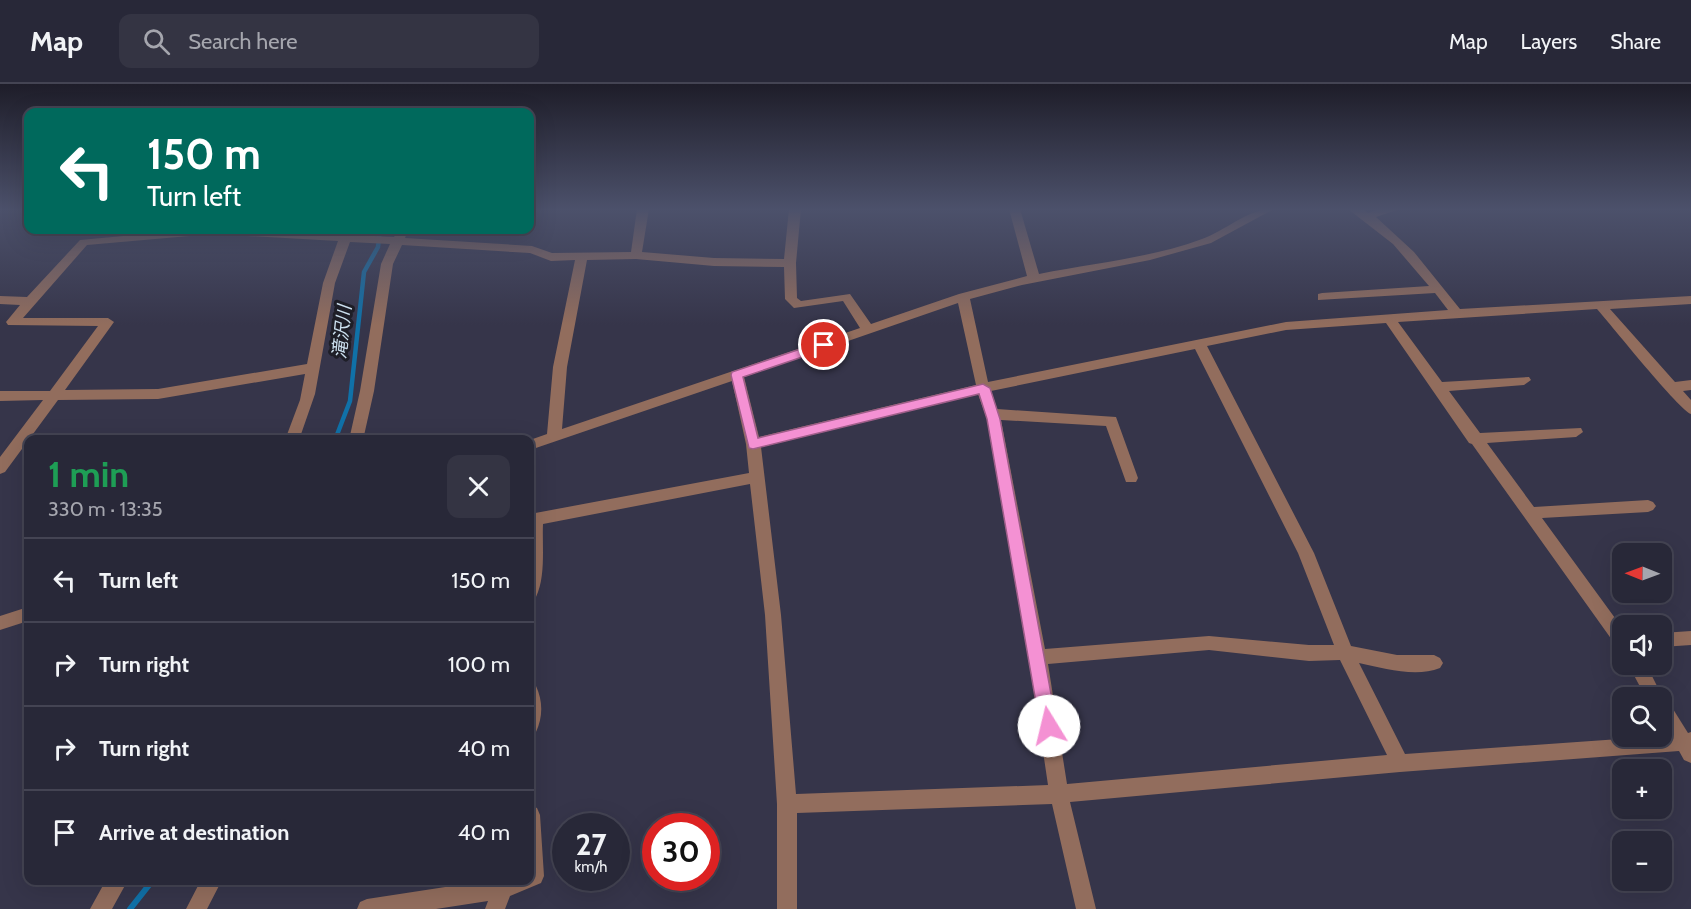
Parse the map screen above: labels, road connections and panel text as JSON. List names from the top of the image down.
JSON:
{
  "water": ["滝沢川"],
  "north": "left",
  "page": {
    "header": "Map",
    "search": "Search here",
    "nav": ["Map", "Layers", "Share"],
    "turn": ["150 m", "Turn left"],
    "heading": ["1 min", "330 m · 13:35"],
    "list": [
      {
        "name": "Turn left",
        "value": "150 m"
      },
      {
        "name": "Turn right",
        "value": "100 m"
      },
      {
        "name": "Turn right",
        "value": "40 m"
      },
      {
        "name": "Arrive at destination",
        "value": "40 m"
      }
    ],
    "map_buttons": ["+", "−"],
    "speed": "27 km/h",
    "limit": "30"
  }
}
